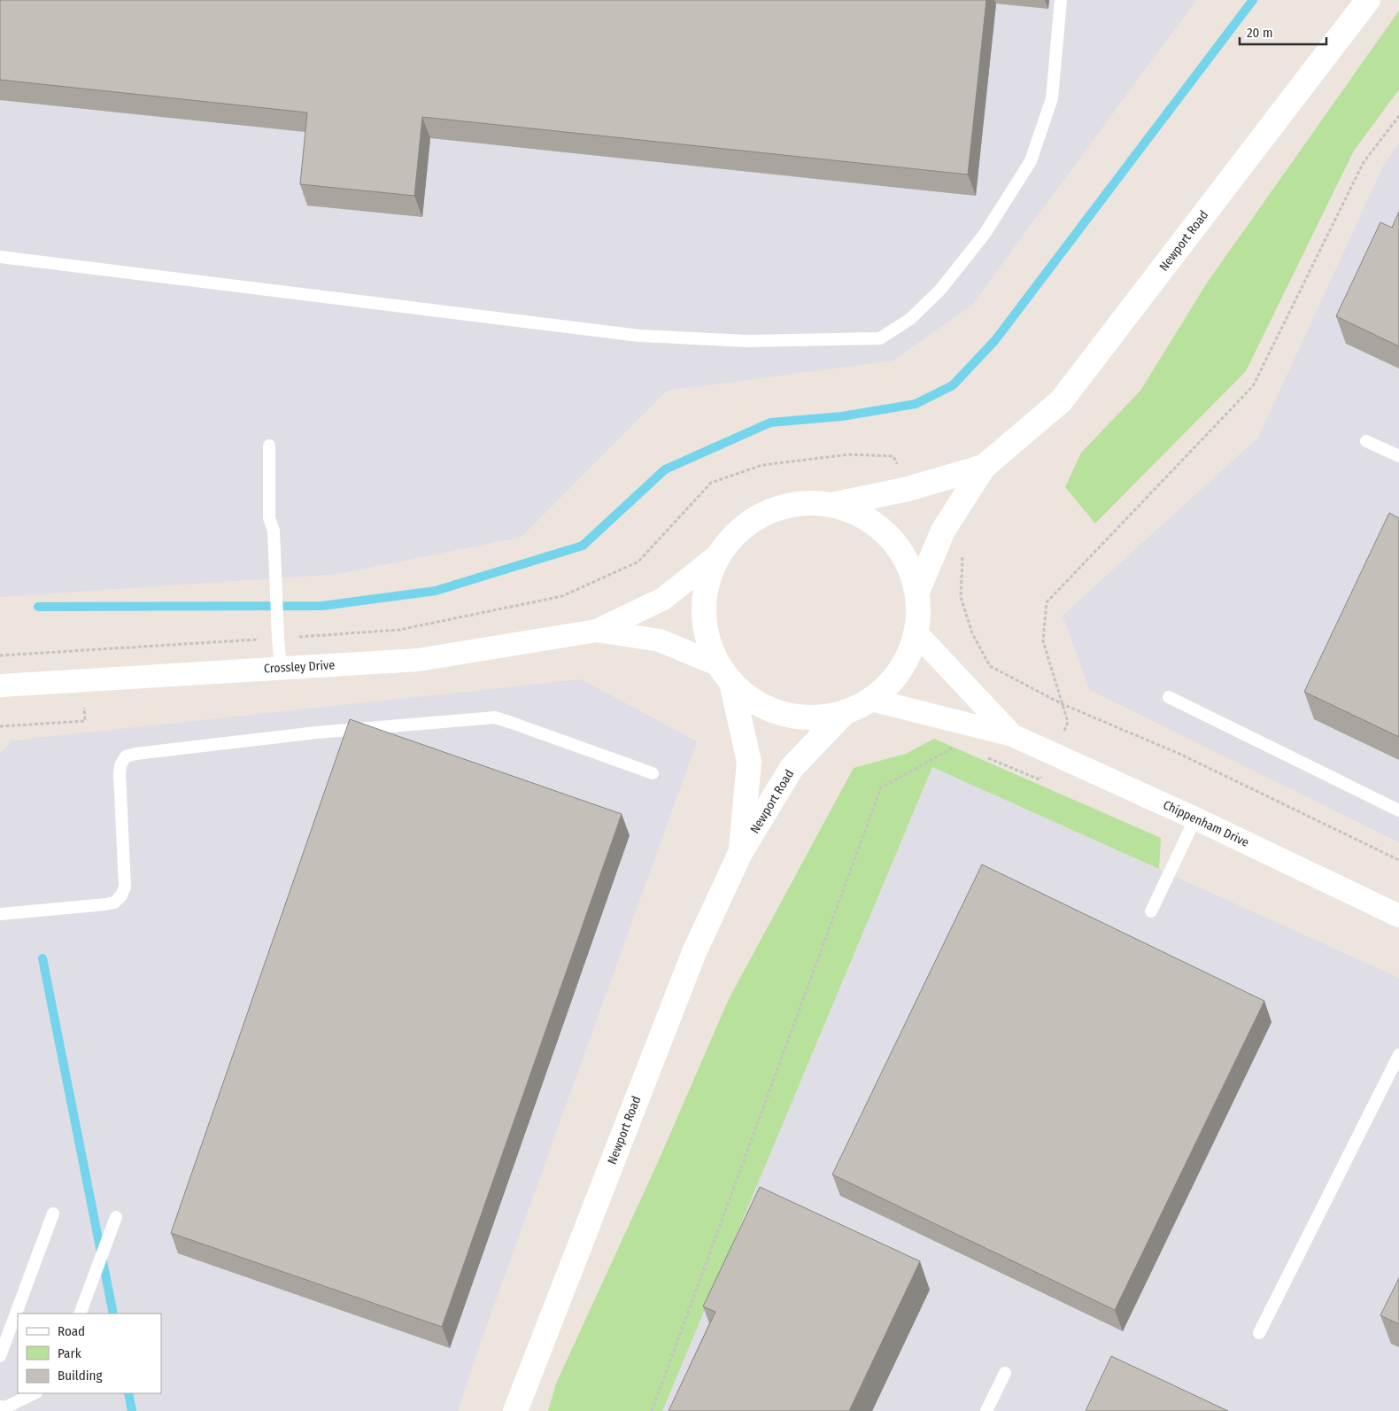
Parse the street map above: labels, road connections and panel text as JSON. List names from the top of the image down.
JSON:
{
  "streets": {
    "street": ["Newport Road", "Crossley Drive", "Chippenham Drive"]
  },
  "crossings": [
    ["Newport Road", "Crossley Drive"]
  ],
  "legend": ["Road", "Park", "Building"],
  "scale_bar": "20 m"
}
